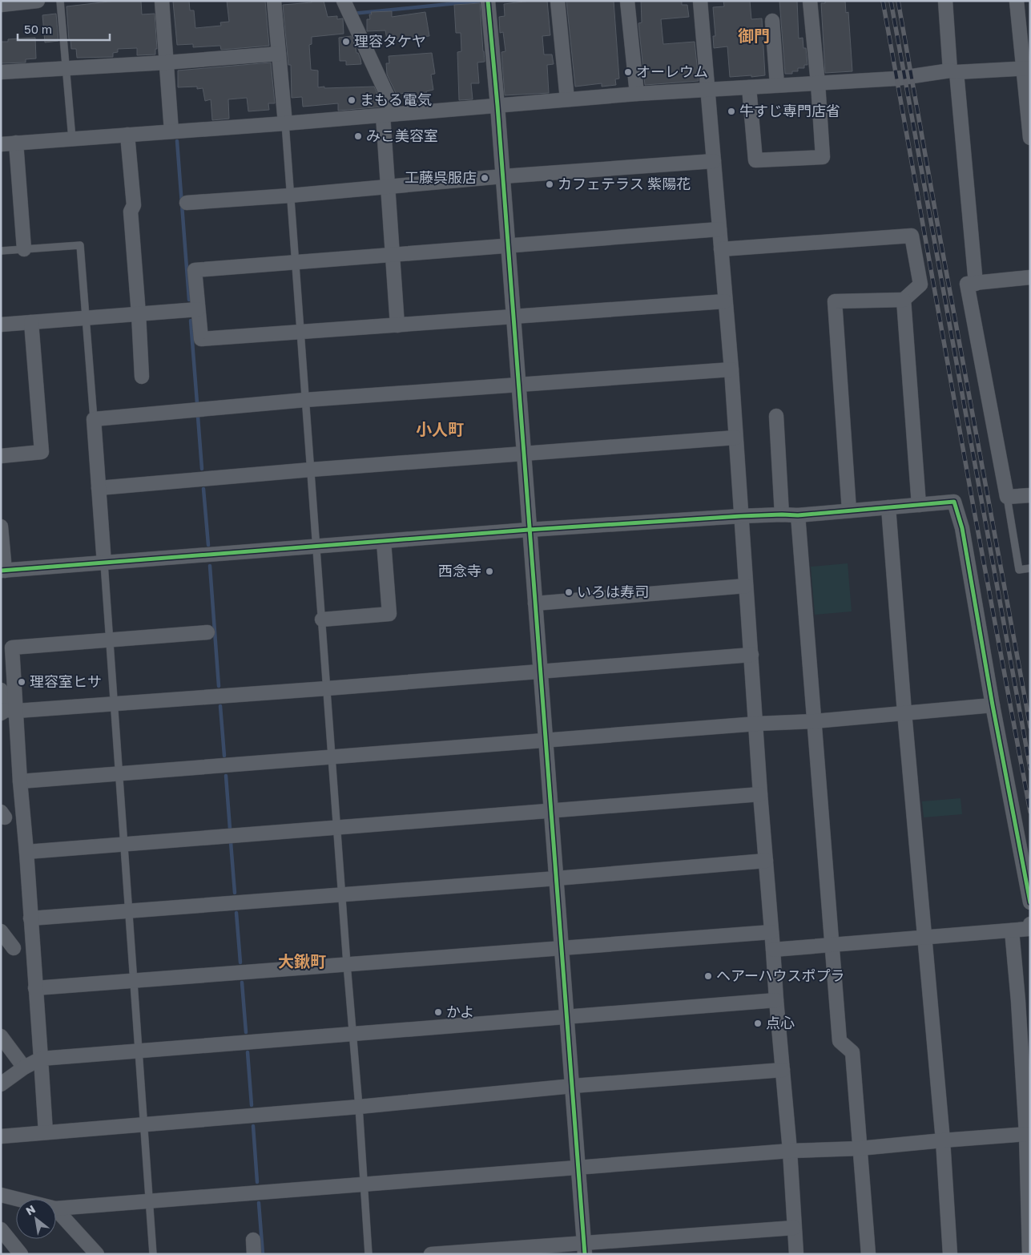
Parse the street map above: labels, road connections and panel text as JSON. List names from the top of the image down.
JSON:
{
  "districts": ["御門", "小人町", "大鍬町"],
  "places": [
    "理容タケヤ",
    "オーレウム",
    "まもる電気",
    "牛すじ専門店省",
    "みこ美容室",
    "工藤呉服店",
    "カフェテラス 紫陽花",
    "西念寺",
    "いろは寿司",
    "理容室ヒサ",
    "ヘアーハウスポプラ",
    "かよ",
    "点心"
  ],
  "scale_bar": "50 m",
  "north": "top left"
}
